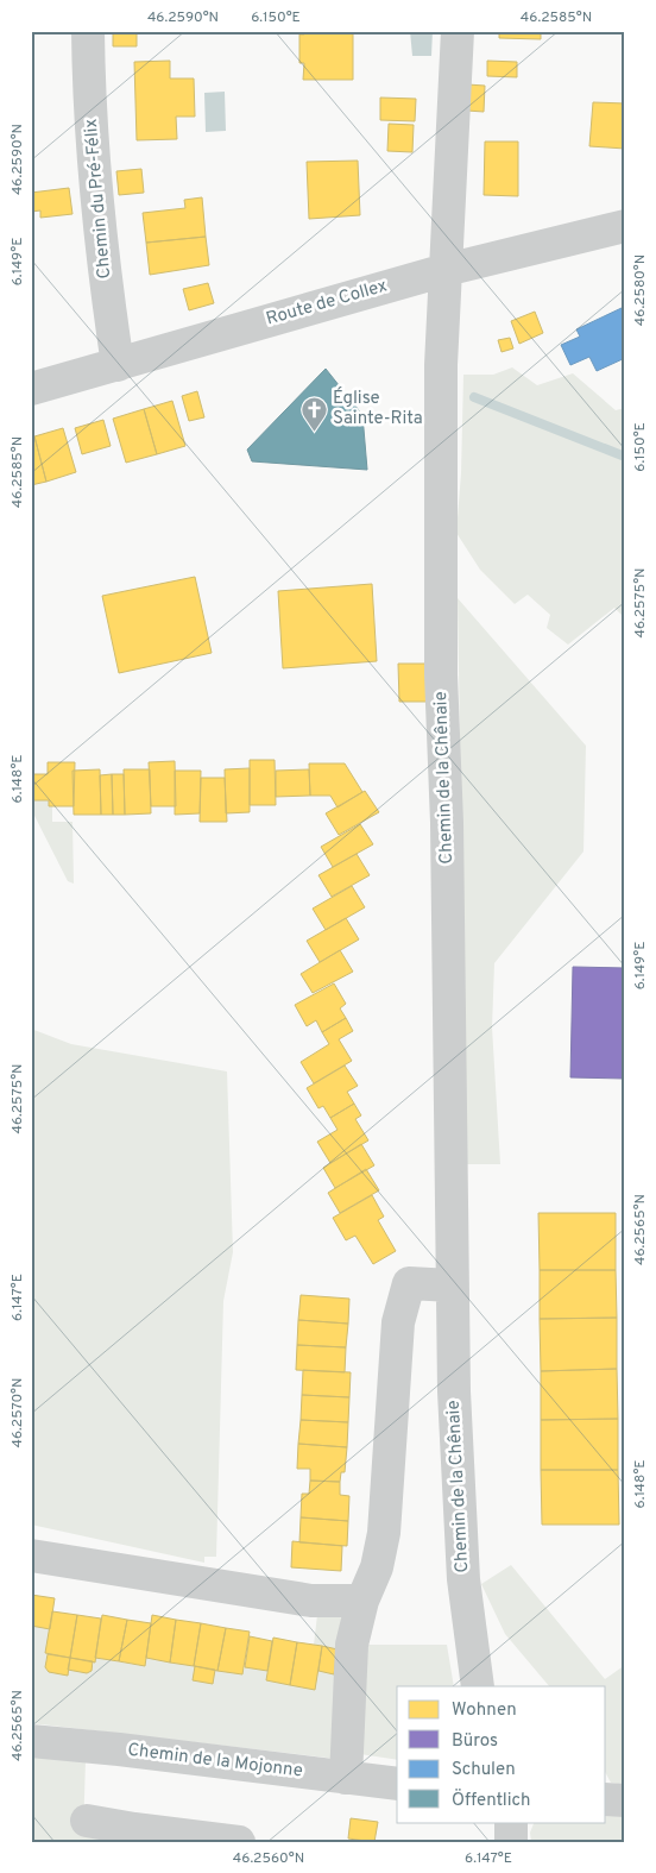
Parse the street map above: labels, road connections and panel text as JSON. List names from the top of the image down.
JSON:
{
  "streets": {
    "street": [
      "Chemin du Pré-Félix",
      "Route de Collex",
      "Chemin de la Chênaie",
      "Chemin de la Mojonne"
    ]
  },
  "crossings": [
    ["Chemin du Pré-Félix", "Route de Collex"],
    ["Route de Collex", "Chemin de la Chênaie"]
  ],
  "places": {
    "church": ["Église Sainte-Rita"]
  },
  "legend": [
    "Wohnen",
    "Büros",
    "Schulen",
    "Öffentlich"
  ],
  "coordinates": [
    "46.2590°N",
    "6.150°E",
    "46.2585°N",
    "6.149°E",
    "46.2580°N",
    "46.2575°N",
    "6.148°E",
    "46.2565°N",
    "6.147°E",
    "46.2570°N",
    "46.2560°N"
  ]
}
